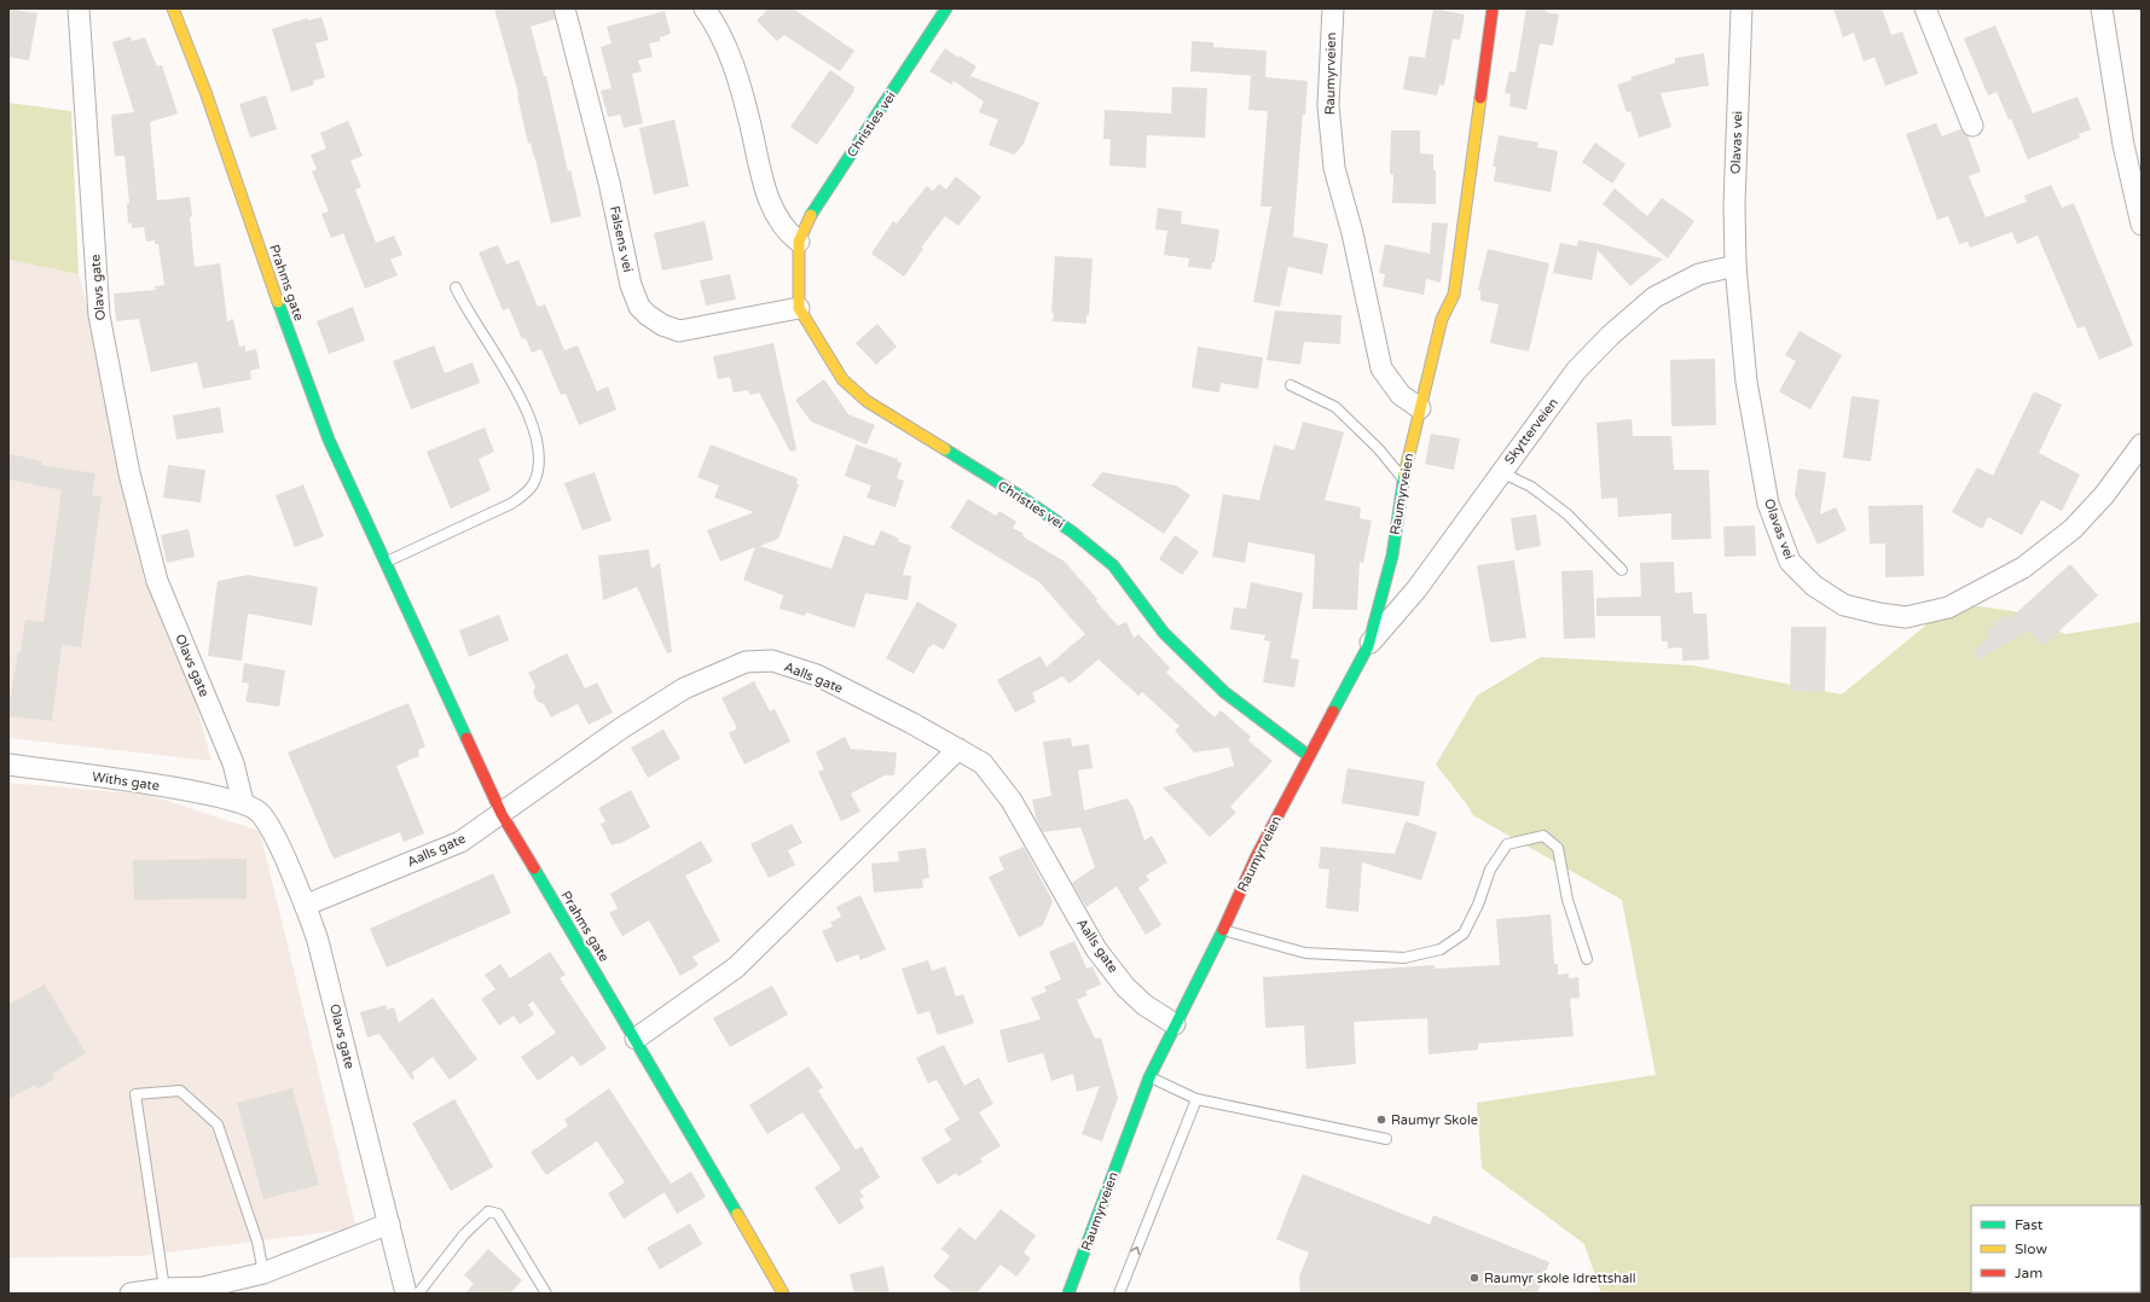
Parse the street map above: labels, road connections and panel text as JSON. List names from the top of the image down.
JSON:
{
  "streets": {
    "street": [
      "Raumyrveien",
      "Christies vei",
      "Olavas vei",
      "Falsens vei",
      "Prahms gate",
      "Olavs gate",
      "Skytterveien",
      "Aalls gate",
      "Withs gate"
    ]
  },
  "crossings": [
    ["Raumyrveien", "Christies vei"],
    ["Raumyrveien", "Skytterveien"],
    ["Raumyrveien", "Aalls gate"],
    ["Christies vei", "Falsens vei"],
    ["Olavas vei", "Skytterveien"],
    ["Prahms gate", "Aalls gate"],
    ["Olavs gate", "Aalls gate"],
    ["Olavs gate", "Withs gate"]
  ],
  "places": ["Raumyr Skole", "Raumyr skole Idrettshall"],
  "legend": ["Fast", "Slow", "Jam"]
}
